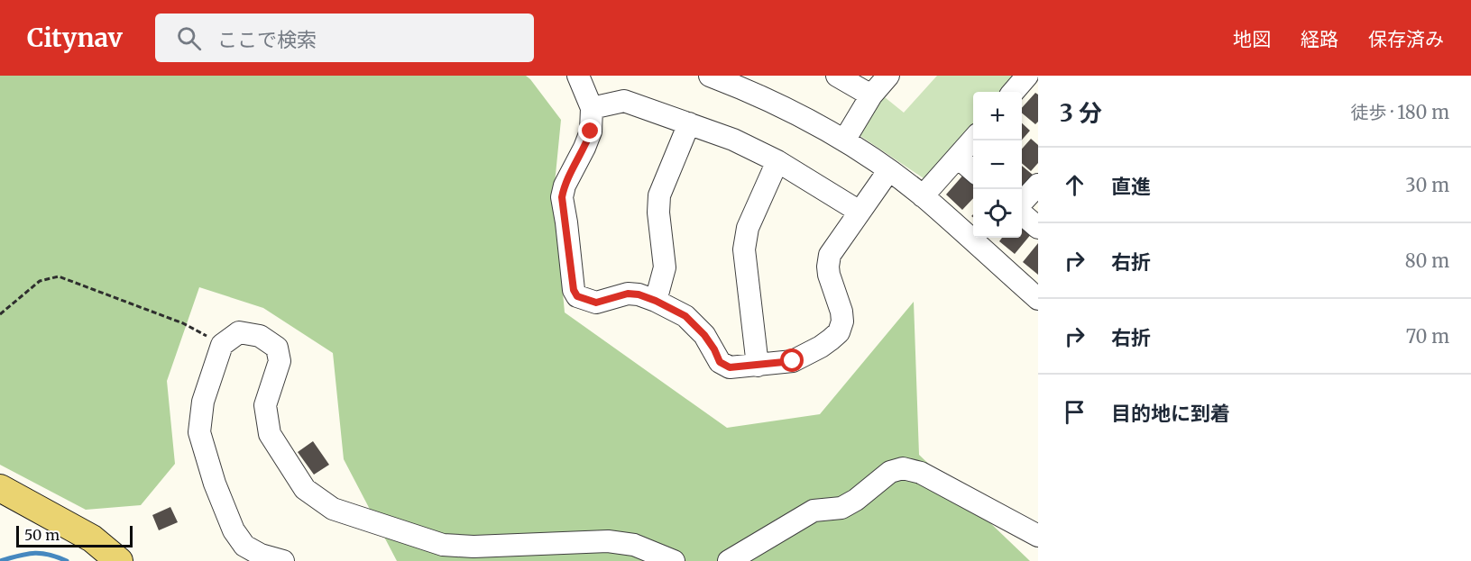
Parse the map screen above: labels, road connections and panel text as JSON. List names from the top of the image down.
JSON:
{
  "scale_bar": "50 m",
  "page": {
    "header": "Citynav",
    "search": "ここで検索",
    "nav": ["地図", "経路", "保存済み"],
    "heading": ["3 分", "徒歩 · 180 m"],
    "map_buttons": ["+", "−"],
    "list": [
      ["直進", "30 m"],
      ["右折", "80 m"],
      ["右折", "70 m"],
      "目的地に到着"
    ],
    "scale": "50 m"
  }
}
